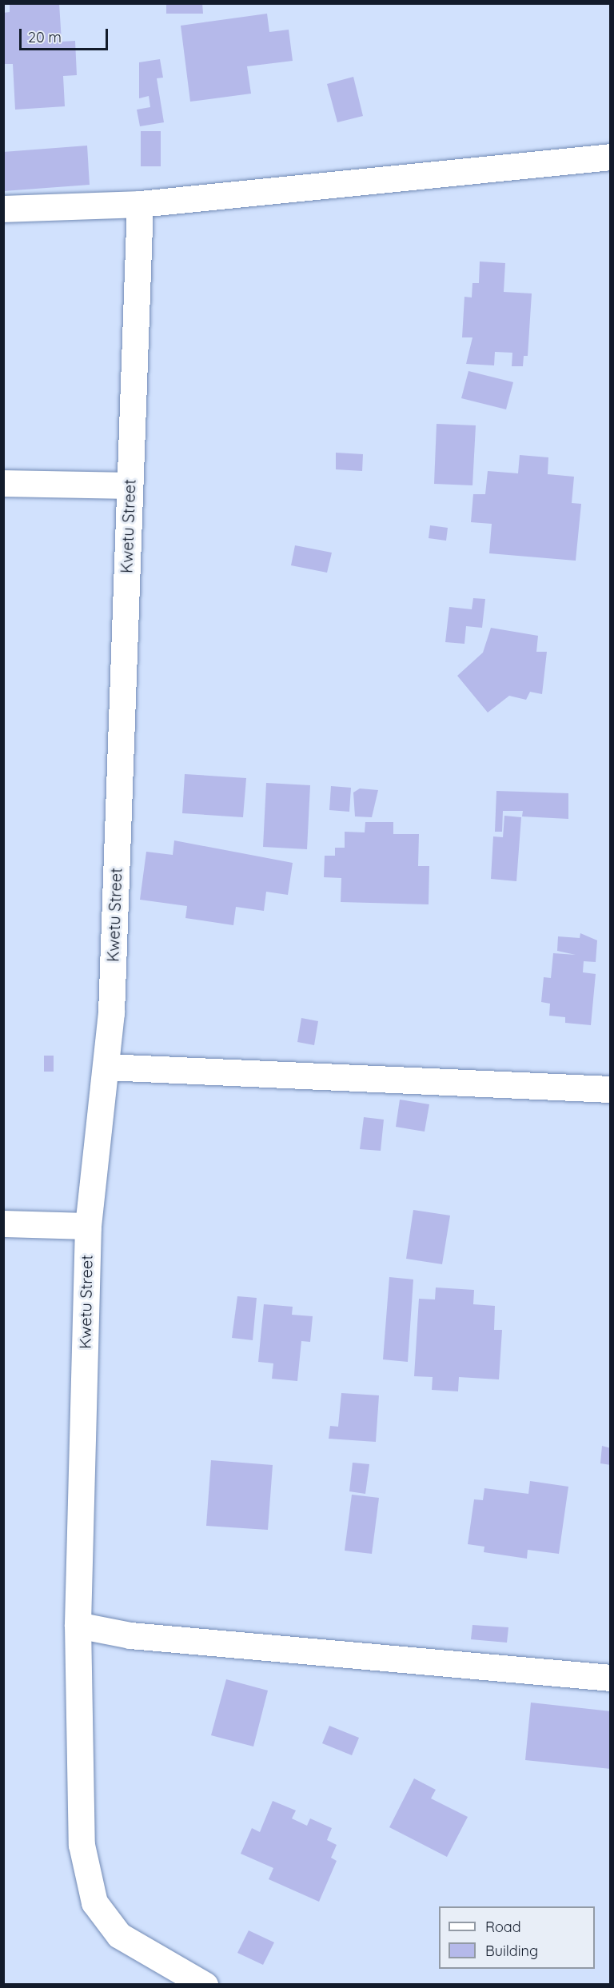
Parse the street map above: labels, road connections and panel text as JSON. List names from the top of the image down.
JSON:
{
  "streets": {
    "street": ["Kwetu Street"]
  },
  "legend": ["Road", "Building"],
  "scale_bar": "20 m"
}
